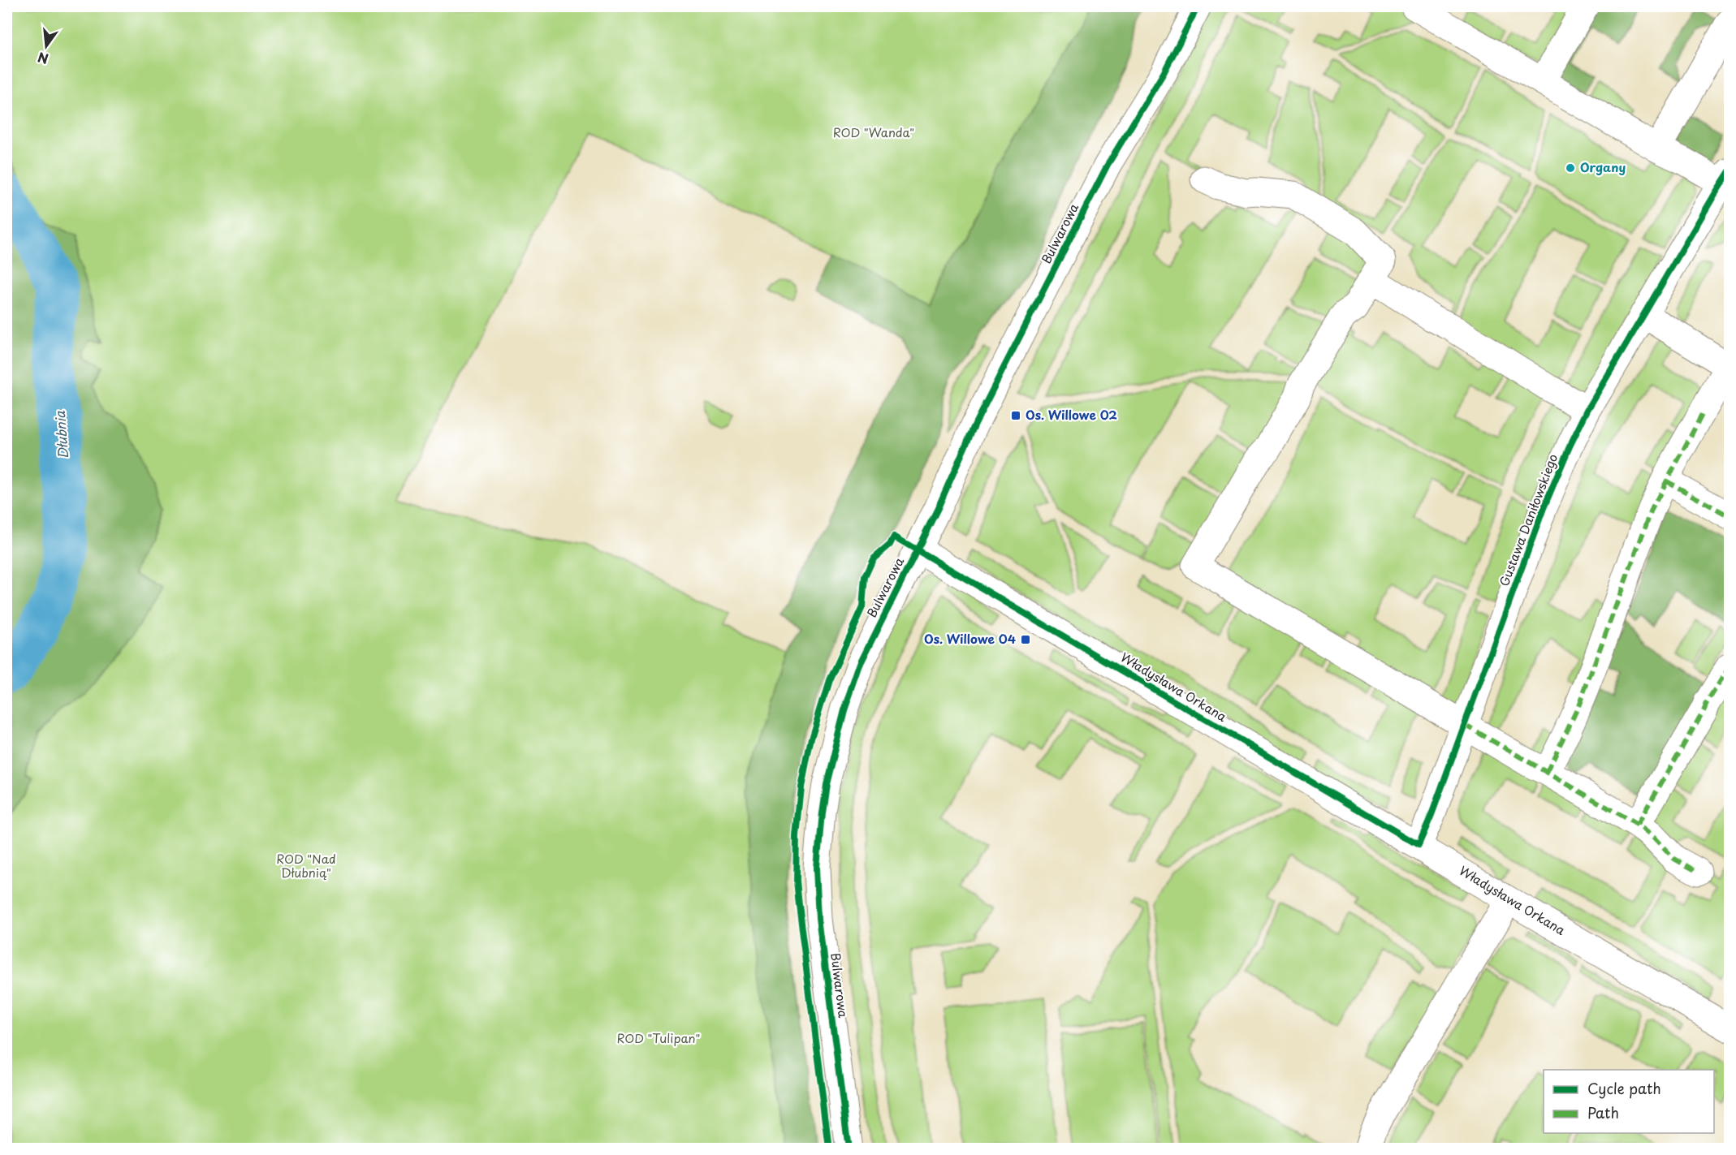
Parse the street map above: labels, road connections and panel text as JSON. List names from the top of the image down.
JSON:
{
  "streets": {
    "street": ["Bulwarowa", "Gustawa Daniłowskiego", "Władysława Orkana"]
  },
  "crossings": [
    ["Bulwarowa", "Władysława Orkana"],
    ["Gustawa Daniłowskiego", "Władysława Orkana"]
  ],
  "water": ["Dłubnia"],
  "parks": ["ROD \"Wanda\"", "ROD \"Nad Dłubnią\"", "ROD \"Tulipan\""],
  "places": {
    "other": ["Organy"],
    "transit": ["Os. Willowe 02", "Os. Willowe 04"]
  },
  "legend": ["Cycle path", "Path"],
  "north": "bottom"
}
